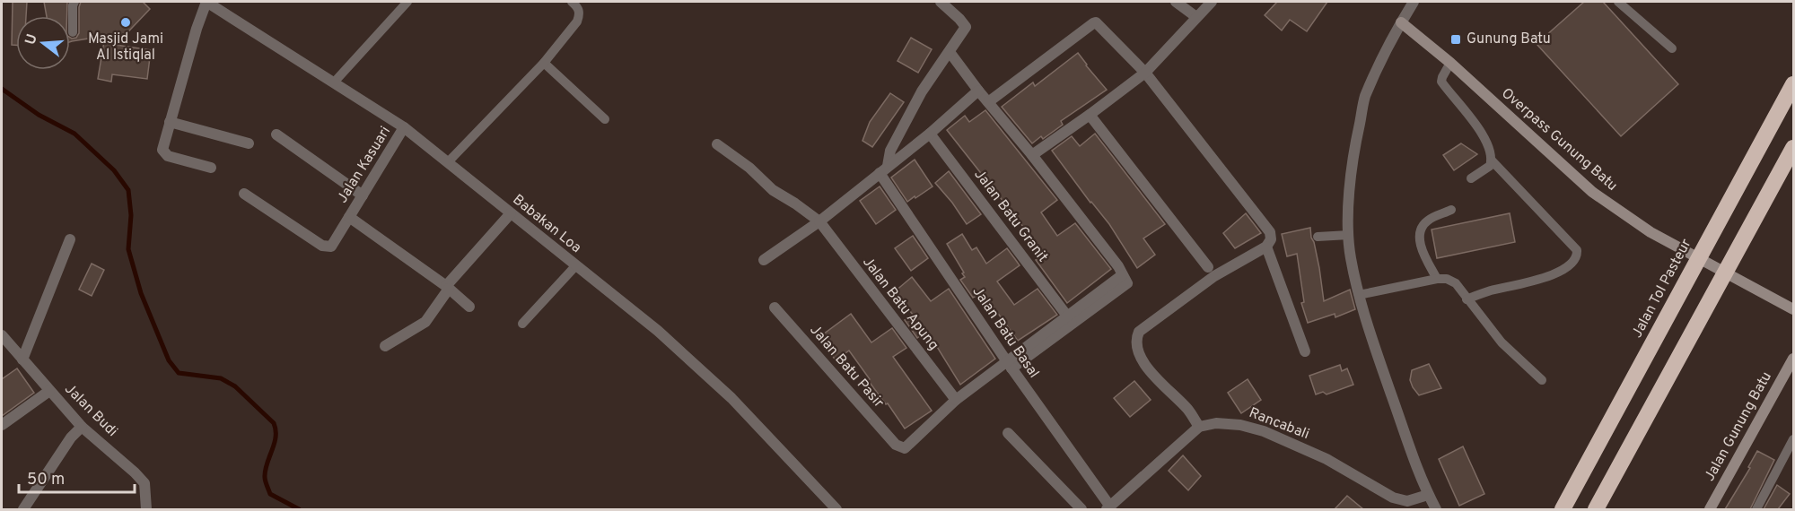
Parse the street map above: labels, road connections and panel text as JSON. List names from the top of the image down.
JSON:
{
  "streets": {
    "highway": ["Jalan Tol Pasteur"],
    "street": [
      "Overpass Gunung Batu",
      "Jalan Kasuari",
      "Jalan Batu Granit",
      "Babakan Loa",
      "Jalan Batu Apung",
      "Jalan Batu Basal",
      "Jalan Batu Pasir",
      "Jalan Budi",
      "Rancabali",
      "Jalan Gunung Batu"
    ]
  },
  "crossings": [
    ["Jalan Kasuari", "Babakan Loa"],
    ["Jalan Batu Apung", "Jalan Batu Pasir"]
  ],
  "places": {
    "other": ["Masjid Jami Al Istiqlal"],
    "transit": ["Gunung Batu"]
  },
  "scale_bar": "50 m",
  "north": "left"
}
